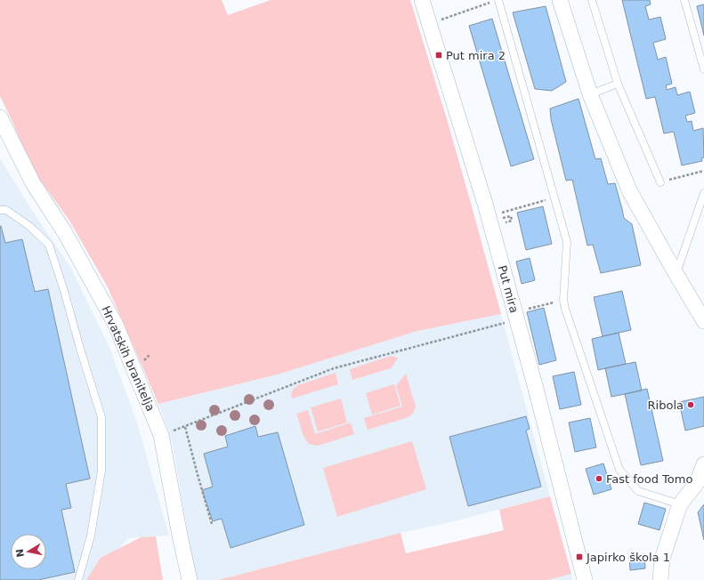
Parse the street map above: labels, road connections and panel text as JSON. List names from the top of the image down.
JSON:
{
  "streets": {
    "street": ["Put mira", "Hrvatskih branitelja"]
  },
  "places": {
    "transit": ["Put mira 2", "Japirko škola 1"],
    "other": ["Ribola", "Fast food Tomo"]
  },
  "north": "left"
}
